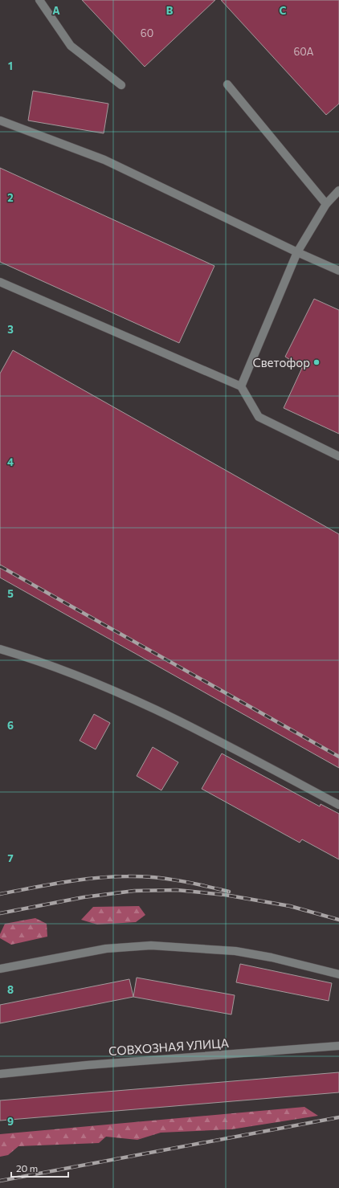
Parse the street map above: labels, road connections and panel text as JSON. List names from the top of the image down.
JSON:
{
  "streets": {
    "street": ["СОВХОЗНАЯ УЛИЦА"]
  },
  "places": ["Светофор"],
  "house_numbers": ["60", "60А"],
  "scale_bar": "20 m",
  "grid": {
    "columns": ["A", "B", "C"],
    "rows": [
      "1",
      "2",
      "3",
      "4",
      "5",
      "6",
      "7",
      "8",
      "9"
    ]
  }
}
